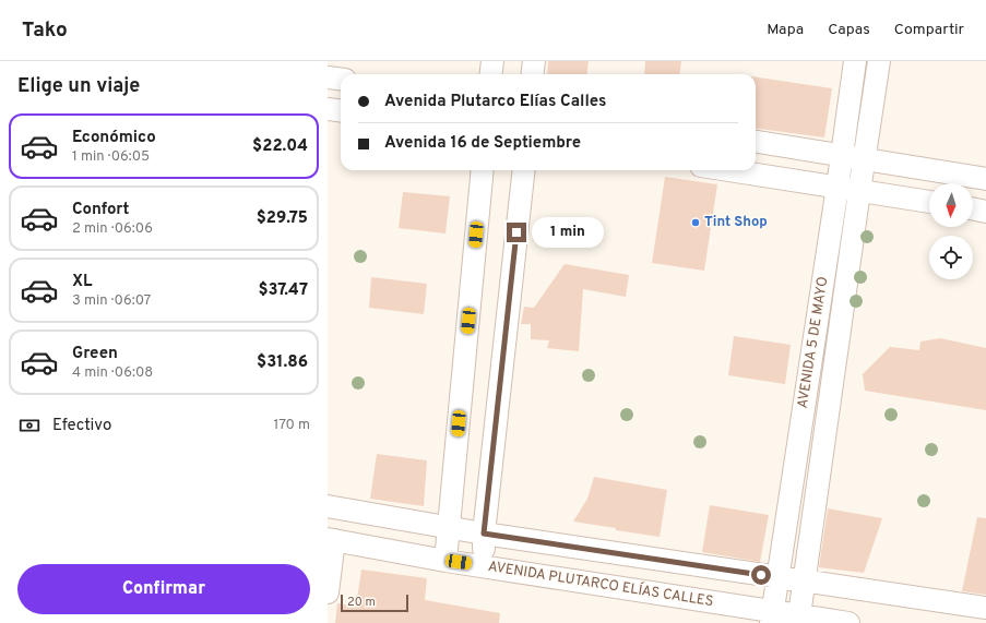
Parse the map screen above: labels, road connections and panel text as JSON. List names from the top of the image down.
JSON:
{
  "streets": {
    "street": ["AVENIDA 5 DE MAYO", "AVENIDA PLUTARCO ELÍAS CALLES"]
  },
  "crossings": [
    ["AVENIDA 5 DE MAYO", "AVENIDA PLUTARCO ELÍAS CALLES"]
  ],
  "places": ["Tint Shop"],
  "scale_bar": "20 m",
  "north": "bottom",
  "page": {
    "header": "Tako",
    "nav": ["Mapa", "Capas", "Compartir"],
    "heading": "Elige un viaje",
    "banner": ["Avenida Plutarco Elías Calles", "Avenida 16 de Septiembre"],
    "list": [
      {
        "name": "Económico",
        "note": "1 min · 06:05",
        "value": "$22.04"
      },
      {
        "name": "Confort",
        "note": "2 min · 06:06",
        "value": "$29.75"
      },
      {
        "name": "XL",
        "note": "3 min · 06:07",
        "value": "$37.47"
      },
      {
        "name": "Green",
        "note": "4 min · 06:08",
        "value": "$31.86"
      }
    ],
    "bubble": "1 min",
    "pay": ["Efectivo", "170 m"],
    "buttons": "Confirmar",
    "scale": "20 m"
  }
}
